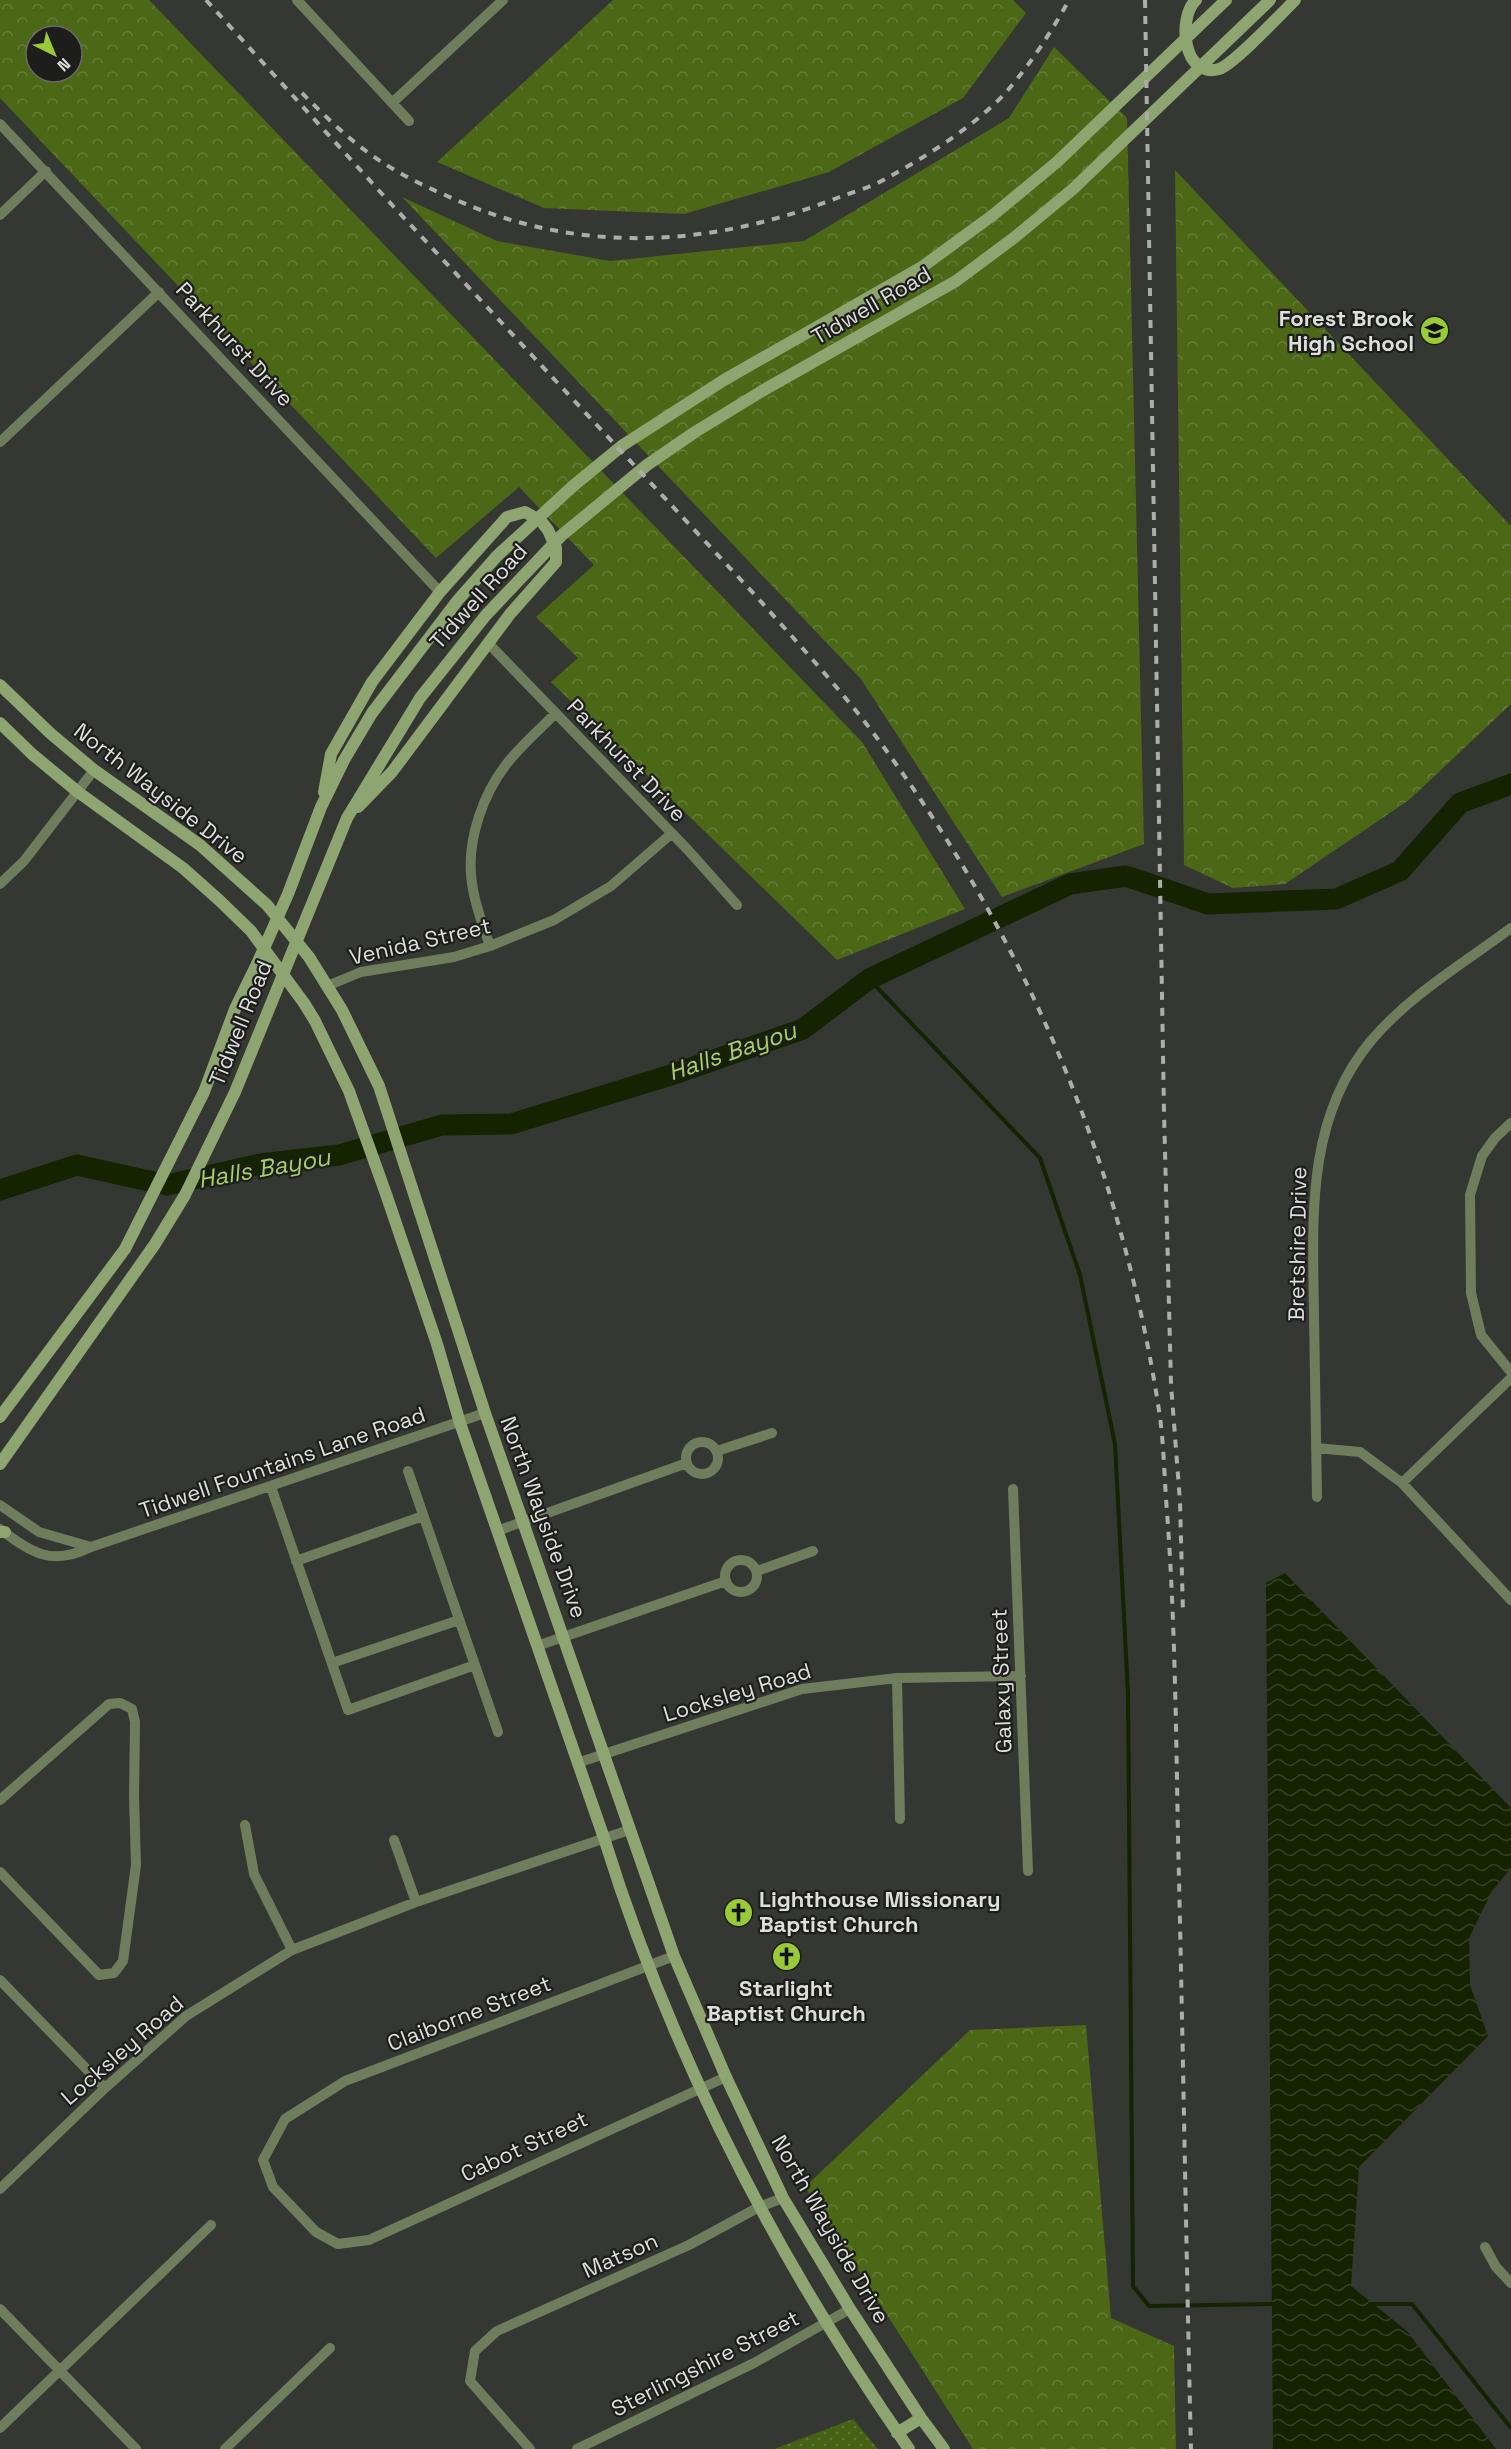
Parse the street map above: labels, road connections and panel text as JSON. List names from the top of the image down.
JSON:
{
  "streets": {
    "main road": ["Tidwell Road", "North Wayside Drive"],
    "street": [
      "Parkhurst Drive",
      "Venida Street",
      "Bretshire Drive",
      "Tidwell Fountains Lane Road",
      "Galaxy Street",
      "Locksley Road",
      "Claiborne Street",
      "Cabot Street",
      "Matson",
      "Sterlingshire Street"
    ]
  },
  "crossings": [
    ["Tidwell Road", "North Wayside Drive"],
    ["Parkhurst Drive", "Venida Street"],
    ["North Wayside Drive", "Venida Street"],
    ["North Wayside Drive", "Tidwell Fountains Lane Road"],
    ["North Wayside Drive", "Locksley Road"],
    ["North Wayside Drive", "Claiborne Street"],
    ["North Wayside Drive", "Cabot Street"],
    ["North Wayside Drive", "Matson"],
    ["North Wayside Drive", "Sterlingshire Street"],
    ["Galaxy Street", "Locksley Road"],
    ["Claiborne Street", "Cabot Street"]
  ],
  "water": ["Halls Bayou"],
  "places": {
    "school or university": ["Forest Brook High School"],
    "church": ["Lighthouse Missionary Baptist Church", "Starlight Baptist Church"]
  },
  "north": "bottom right"
}
